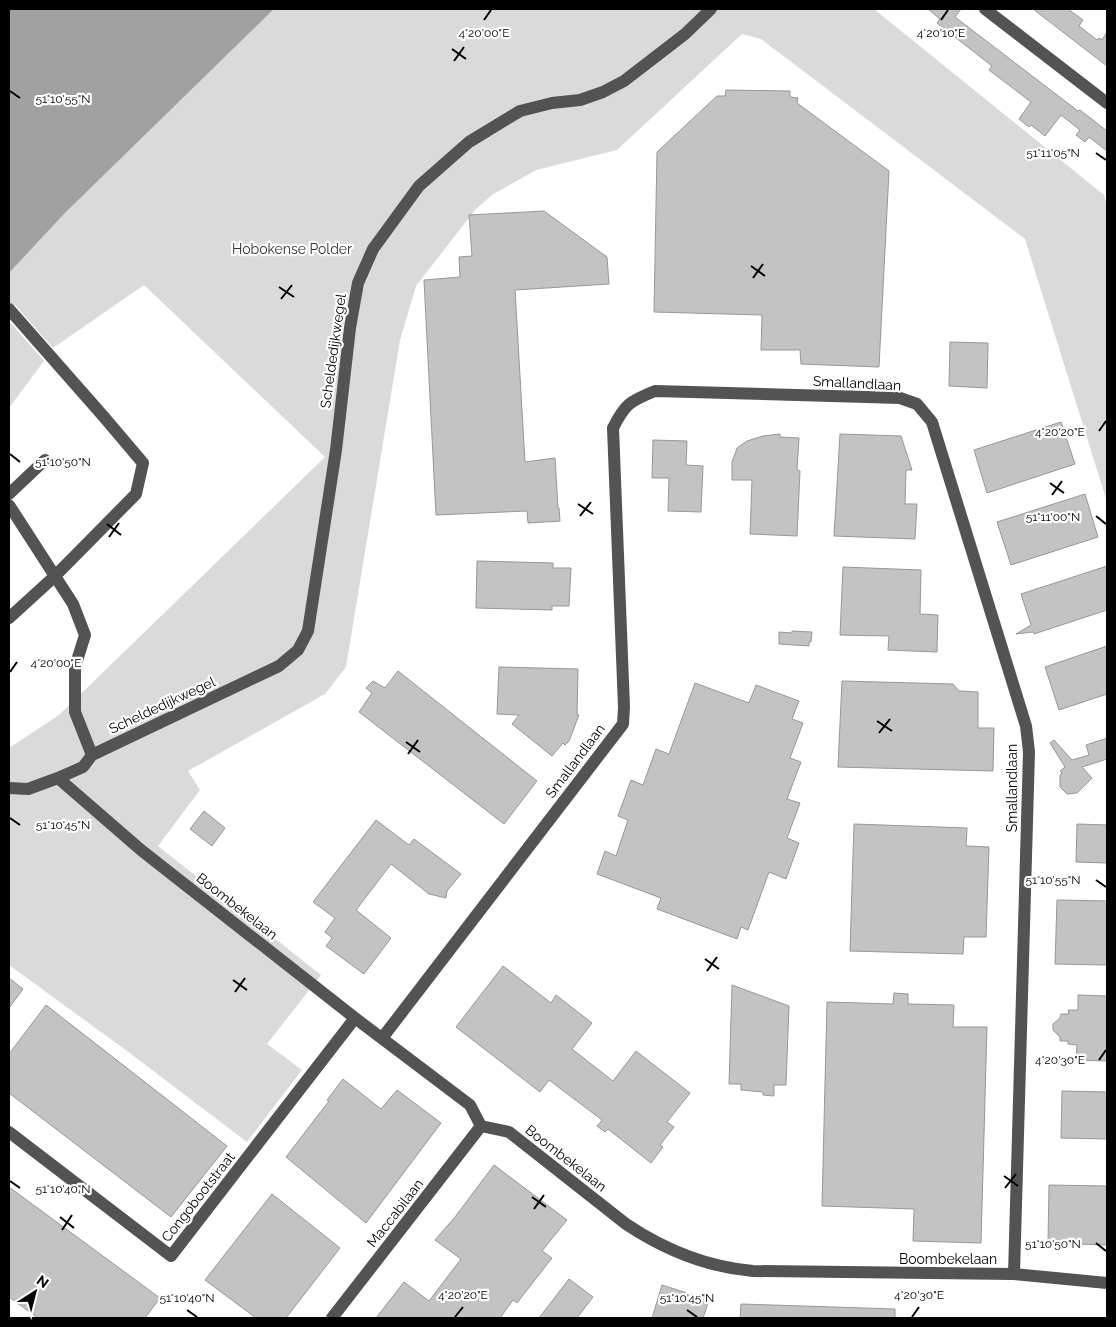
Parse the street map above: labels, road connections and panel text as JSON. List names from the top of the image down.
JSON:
{
  "streets": {
    "street": [
      "Scheldedijkwegel",
      "Smallandlaan",
      "Boombekelaan",
      "Congobootstraat",
      "Maccabilaan"
    ]
  },
  "crossings": [
    ["Scheldedijkwegel", "Boombekelaan"],
    ["Smallandlaan", "Boombekelaan"],
    ["Boombekelaan", "Congobootstraat"],
    ["Boombekelaan", "Maccabilaan"]
  ],
  "parks": ["Hobokense Polder"],
  "north": "top right",
  "coordinates": [
    "4°20'00\"E",
    "4°20'10\"E",
    "51°10'55\"N",
    "51°11'05\"N",
    "4°20'20\"E",
    "51°10'50\"N",
    "51°11'00\"N",
    "51°10'45\"N",
    "4°20'30\"E",
    "51°10'40\"N"
  ]
}
